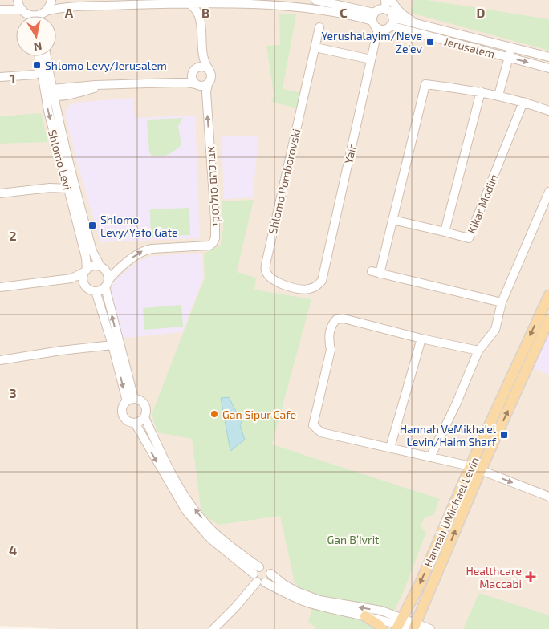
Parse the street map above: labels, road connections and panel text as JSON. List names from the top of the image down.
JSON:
{
  "streets": {
    "main road": ["Hannah UMichael Levin"],
    "street": [
      "Jerusalem",
      "Yair",
      "Shlomo Levi",
      "Shlomo Pomborovski",
      "אברכהם סולרסקי",
      "Kikar Modiin"
    ]
  },
  "crossings": [
    ["Yair", "Shlomo Pomborovski"],
    ["Shlomo Levi", "אברכהם סולרסקי"]
  ],
  "parks": ["Gan B’Ivrit"],
  "places": {
    "transit": [
      "Yerushalayim/Neve Ze'ev",
      "Shlomo Levy/Jerusalem",
      "Shlomo Levy/Yafo Gate",
      "Hannah VeMikha'el Levin/Haim Sharf"
    ],
    "other": ["Gan Sipur Cafe"],
    "health": ["Healthcare Maccabi"]
  },
  "north": "bottom",
  "grid": {
    "columns": [
      "A",
      "B",
      "C",
      "D"
    ],
    "rows": [
      "1",
      "2",
      "3",
      "4"
    ]
  }
}
